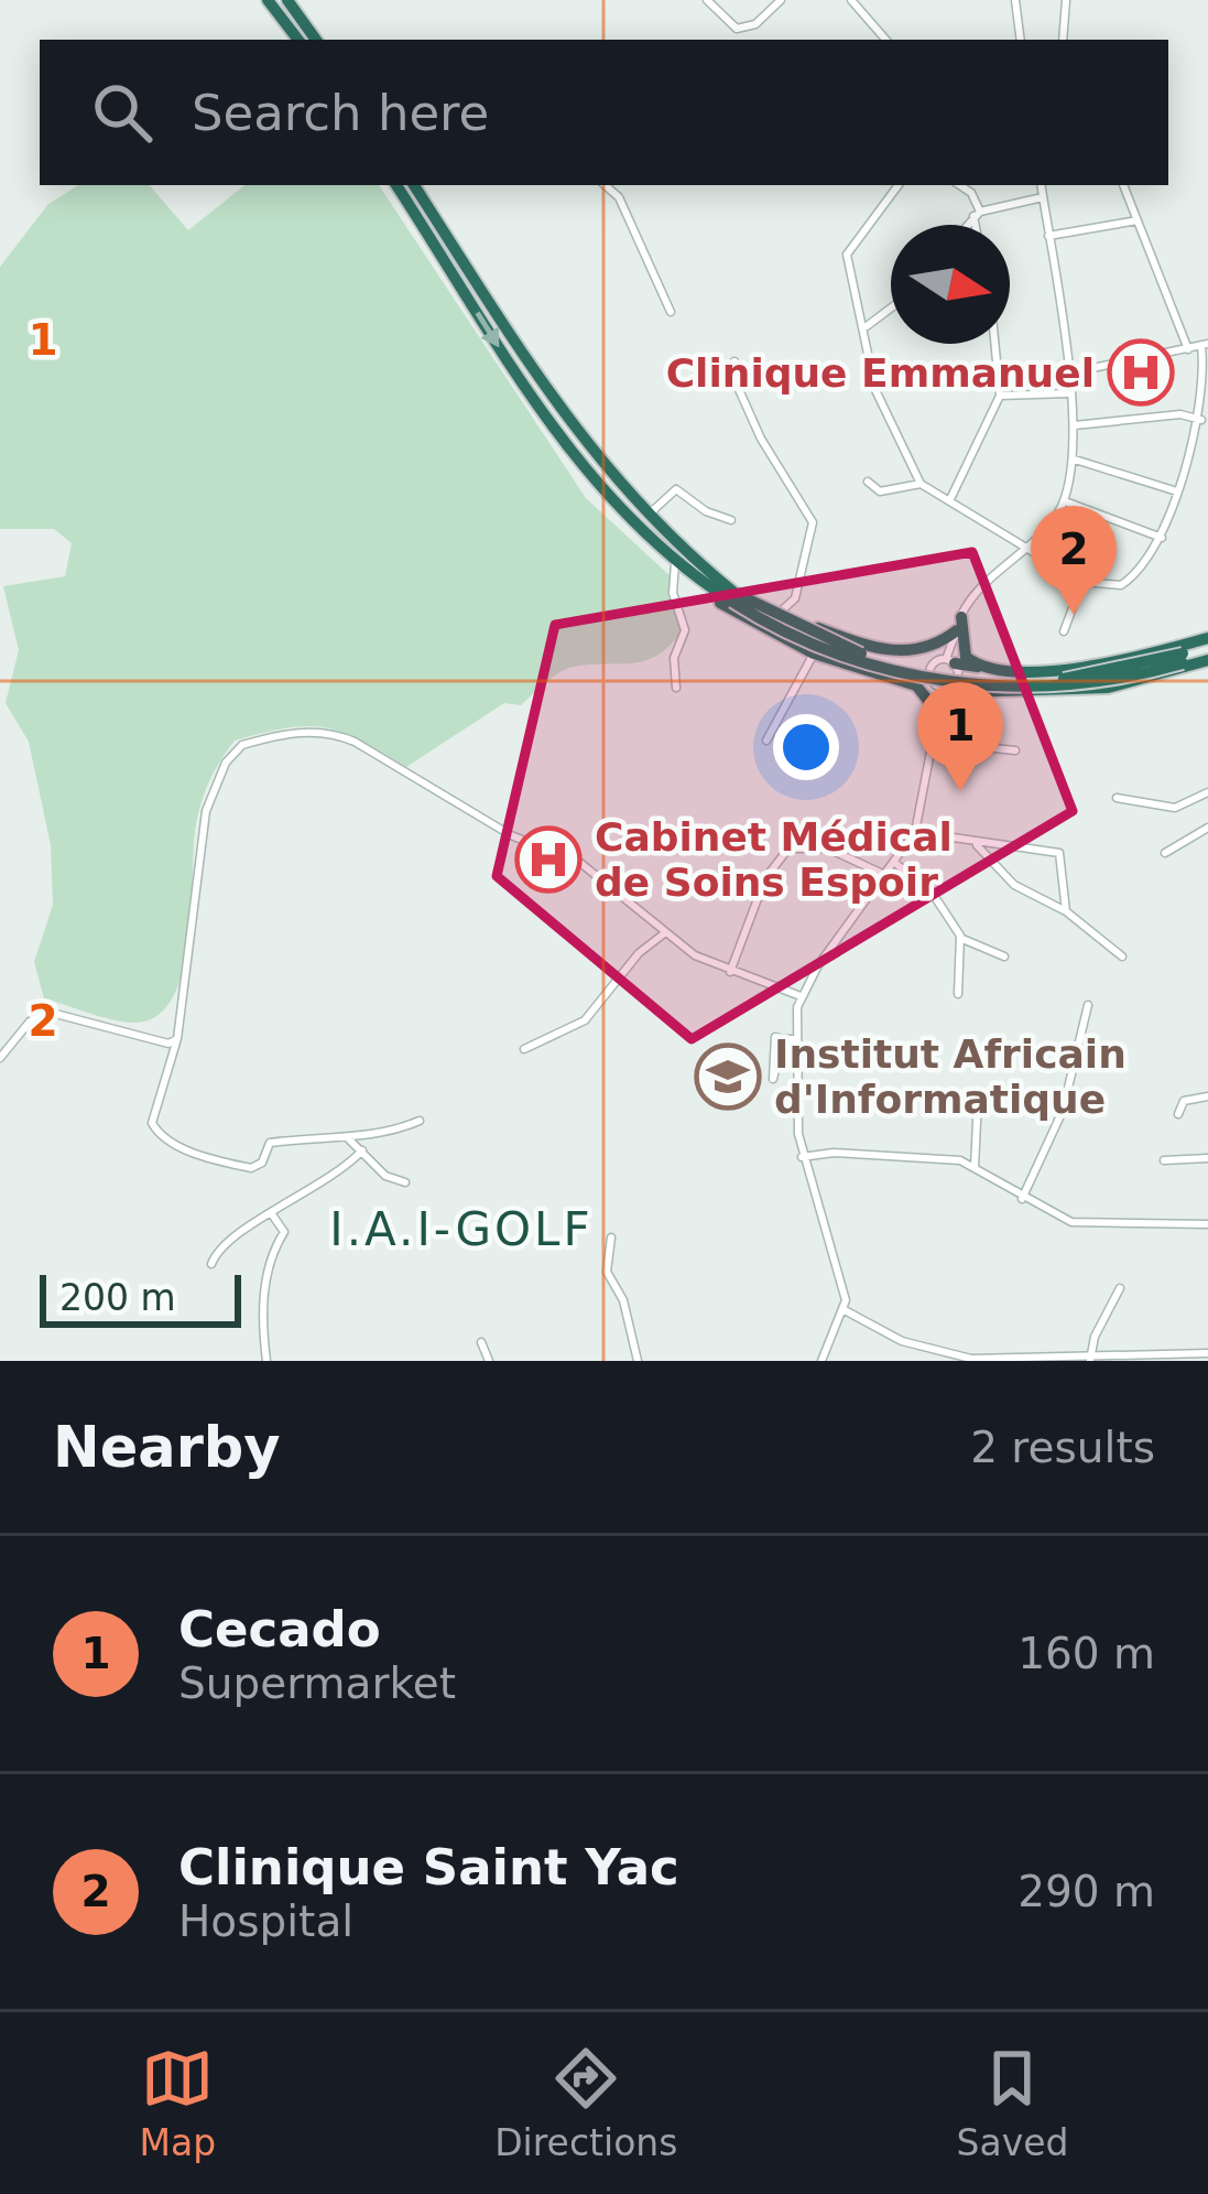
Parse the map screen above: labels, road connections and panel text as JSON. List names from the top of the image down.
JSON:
{
  "districts": ["I.A.I-GOLF"],
  "places": {
    "hospital": ["Clinique Emmanuel", "Cabinet Médical de Soins Espoir"],
    "school or university": ["Institut Africain d'Informatique"]
  },
  "scale_bar": "200 m",
  "north": "right",
  "page": {
    "search": "Search here",
    "pins": ["2", "1"],
    "scale": "200 m",
    "heading": ["Nearby", "2 results"],
    "list": [
      {
        "mark": "1",
        "name": "Cecado",
        "note": "Supermarket",
        "value": "160 m"
      },
      {
        "mark": "2",
        "name": "Clinique Saint Yac",
        "note": "Hospital",
        "value": "290 m"
      }
    ],
    "nav": ["Map", "Directions", "Saved"]
  },
  "grid": {
    "rows": ["1", "2"]
  }
}
